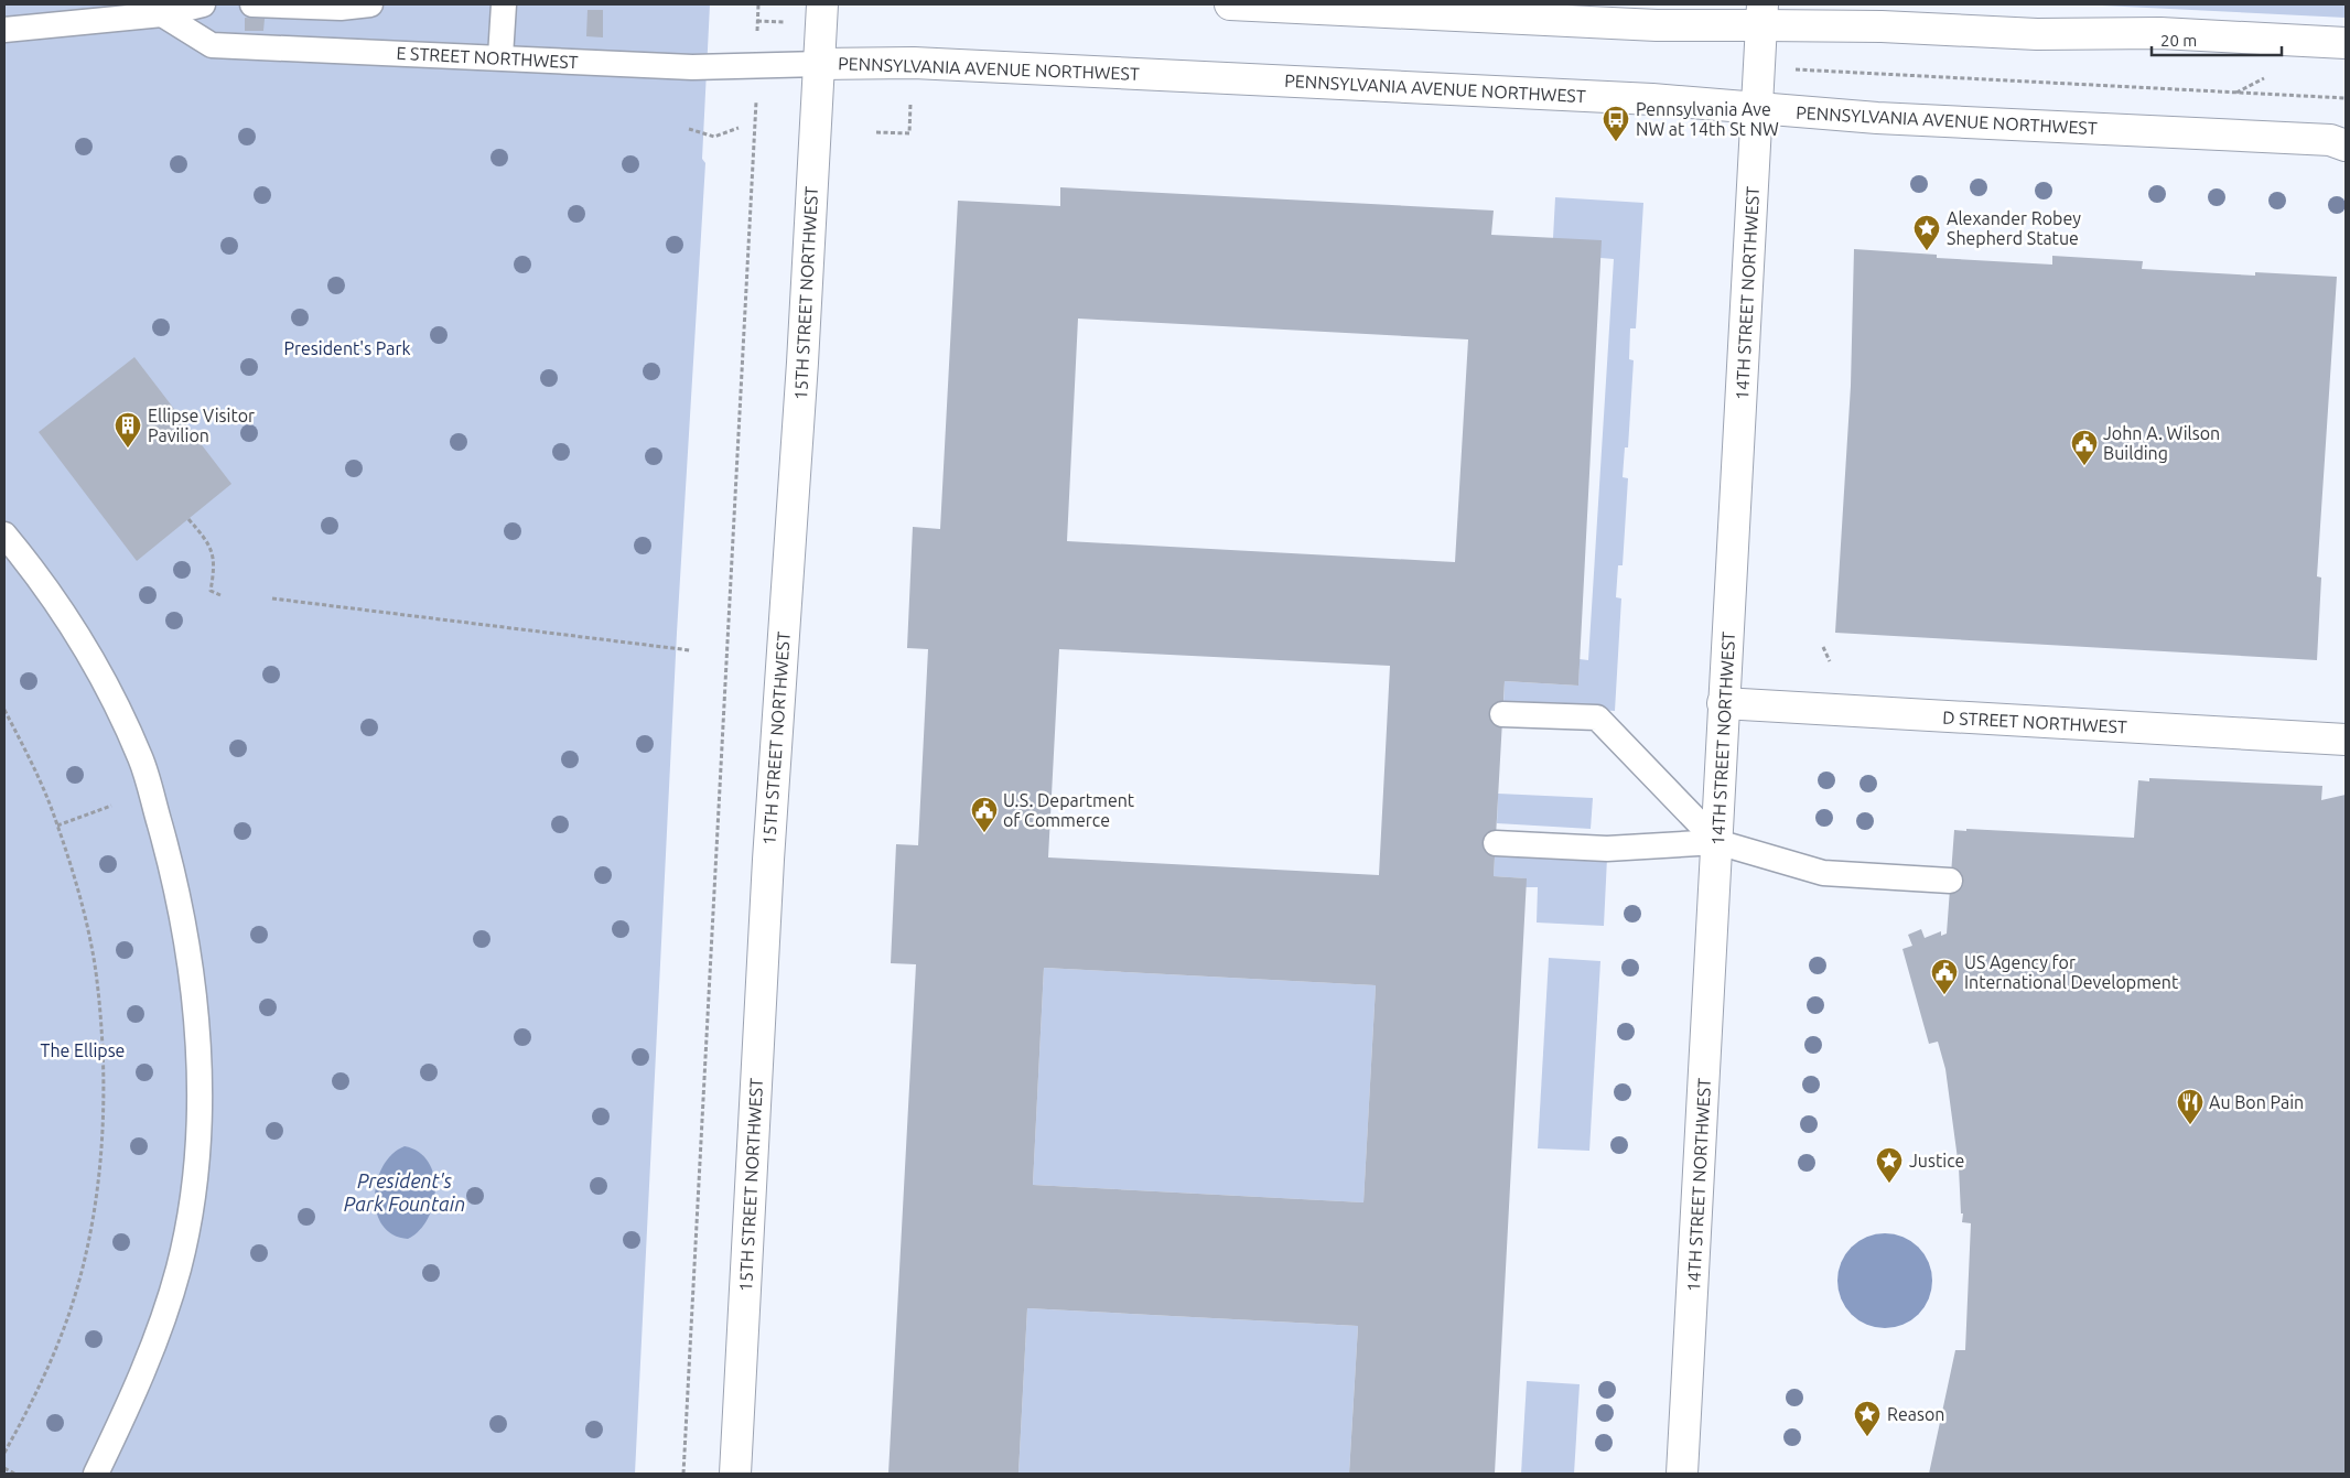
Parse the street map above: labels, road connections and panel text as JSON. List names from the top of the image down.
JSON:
{
  "streets": {
    "main road": [
      "PENNSYLVANIA AVENUE NORTHWEST",
      "15TH STREET NORTHWEST",
      "14TH STREET NORTHWEST",
      "D STREET NORTHWEST"
    ],
    "lane": ["E STREET NORTHWEST"]
  },
  "crossings": [
    ["E STREET NORTHWEST", "PENNSYLVANIA AVENUE NORTHWEST"],
    ["E STREET NORTHWEST", "15TH STREET NORTHWEST"],
    ["PENNSYLVANIA AVENUE NORTHWEST", "15TH STREET NORTHWEST"],
    ["PENNSYLVANIA AVENUE NORTHWEST", "14TH STREET NORTHWEST"],
    ["14TH STREET NORTHWEST", "D STREET NORTHWEST"]
  ],
  "water": ["President's Park Fountain"],
  "parks": ["President's Park", "The Ellipse"],
  "places": {
    "bus stop": ["Pennsylvania Ave NW at 14th St NW"],
    "place": ["Alexander Robey Shepherd Statue", "Justice", "Reason"],
    "building": ["Ellipse Visitor Pavilion"],
    "public building": ["John A. Wilson Building", "U.S. Department of Commerce", "US Agency for International Development"],
    "restaurant": ["Au Bon Pain"]
  },
  "scale_bar": "20 m"
}
